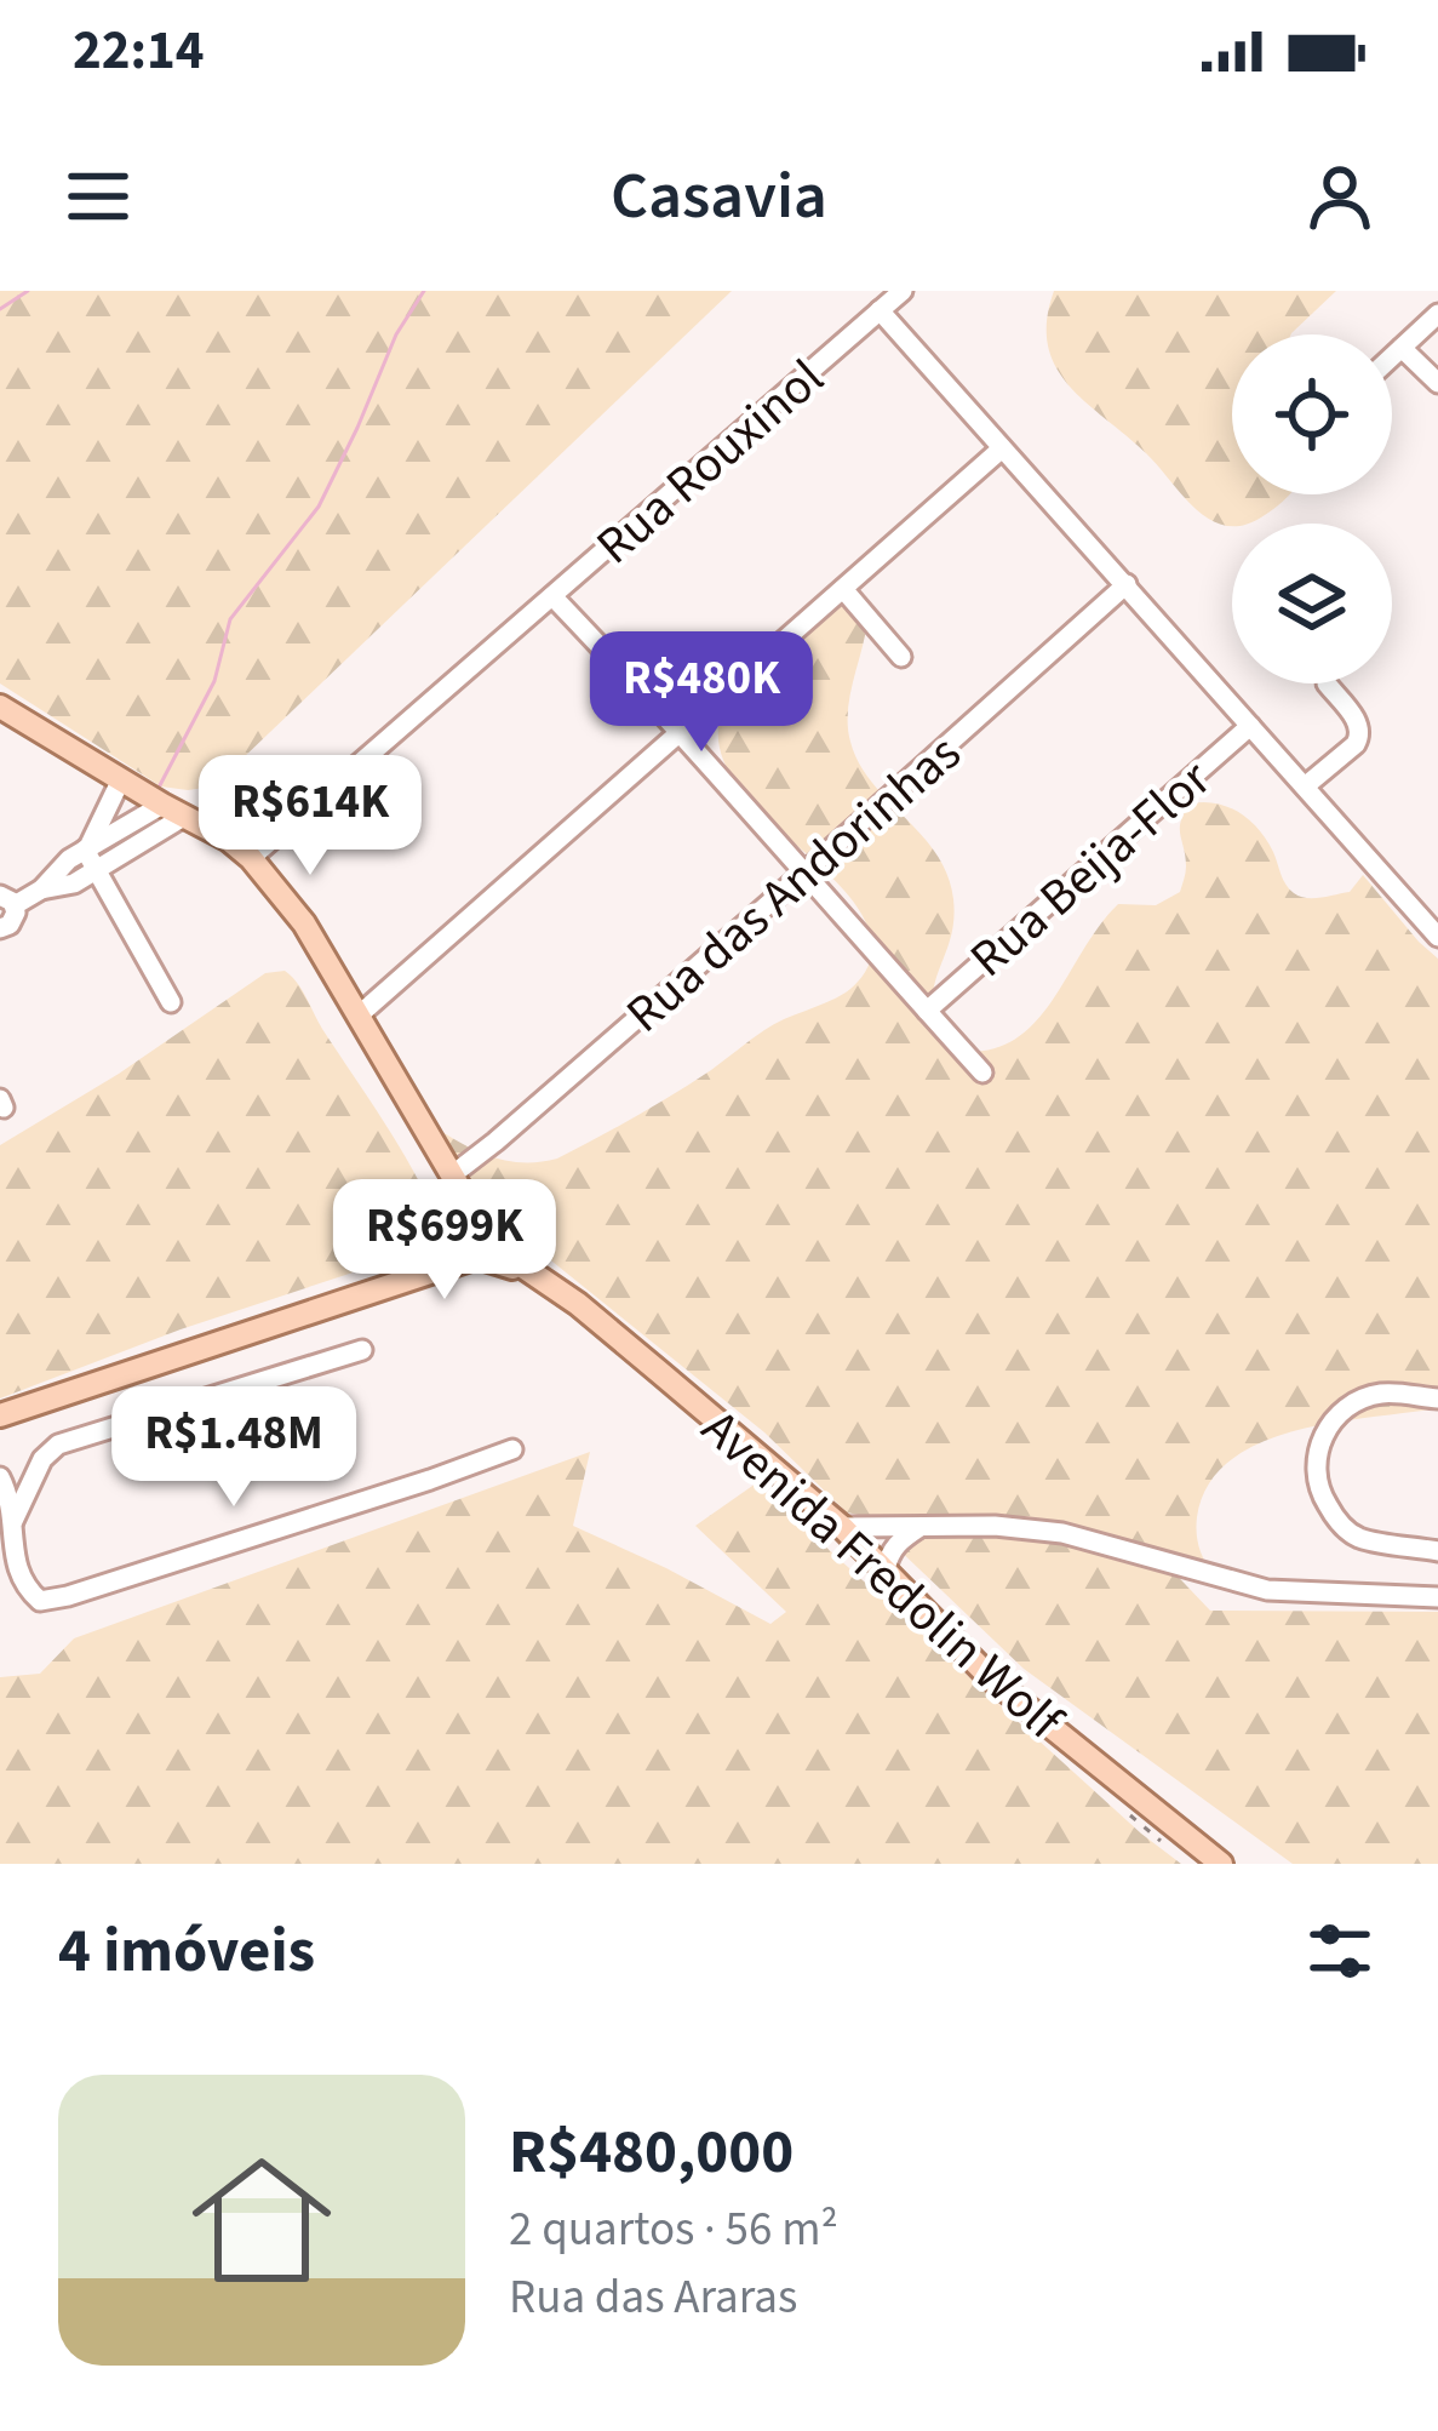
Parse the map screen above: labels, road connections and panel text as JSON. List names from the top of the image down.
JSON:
{
  "streets": {
    "main road": ["Avenida Fredolin Wolf"],
    "street": ["Rua Rouxinol", "Rua Beija-Flor", "Rua das Andorinhas"]
  },
  "page": {
    "status": "22:14",
    "header": "Casavia",
    "price": [
      "R$480K",
      "R$614K",
      "R$699K",
      "R$1.48M"
    ],
    "heading": "4 imóveis",
    "list": [
      {
        "name": "R$480,000",
        "note": "2 quartos · 56 m² · Rua das Araras"
      }
    ]
  }
}
